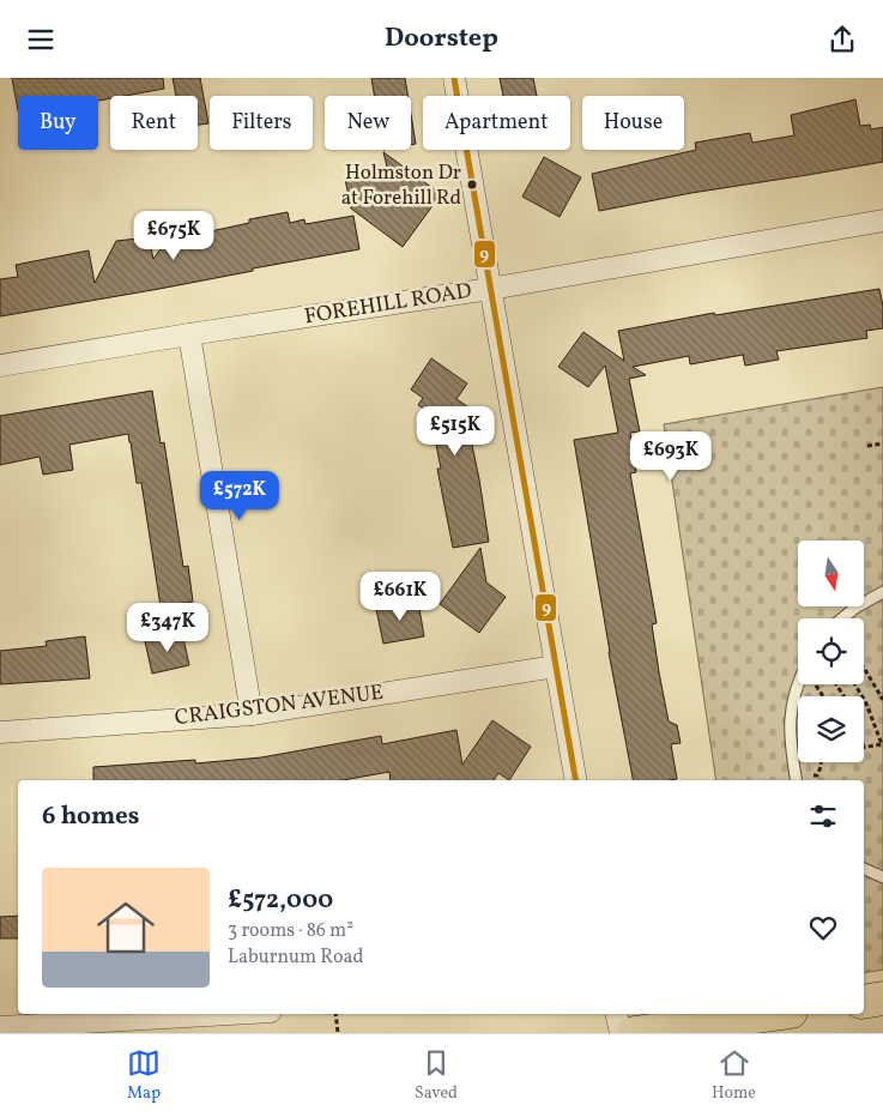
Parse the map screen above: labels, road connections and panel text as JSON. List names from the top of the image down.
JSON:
{
  "streets": {
    "street": ["FOREHILL ROAD", "CRAIGSTON AVENUE"]
  },
  "places": ["Holmston Dr at Forehill Rd"],
  "lines": ["transit line 9"],
  "north": "bottom",
  "page": {
    "header": "Doorstep",
    "chip": [
      "Buy",
      "Rent",
      "Filters",
      "New",
      "Apartment",
      "House"
    ],
    "price": [
      "£675K",
      "£515K",
      "£693K",
      "£572K",
      "£661K",
      "£347K"
    ],
    "heading": "6 homes",
    "list": [
      {
        "name": "£572,000",
        "note": "3 rooms · 86 m² · Laburnum Road"
      }
    ],
    "tabs": ["Map", "Saved", "Home"]
  }
}
